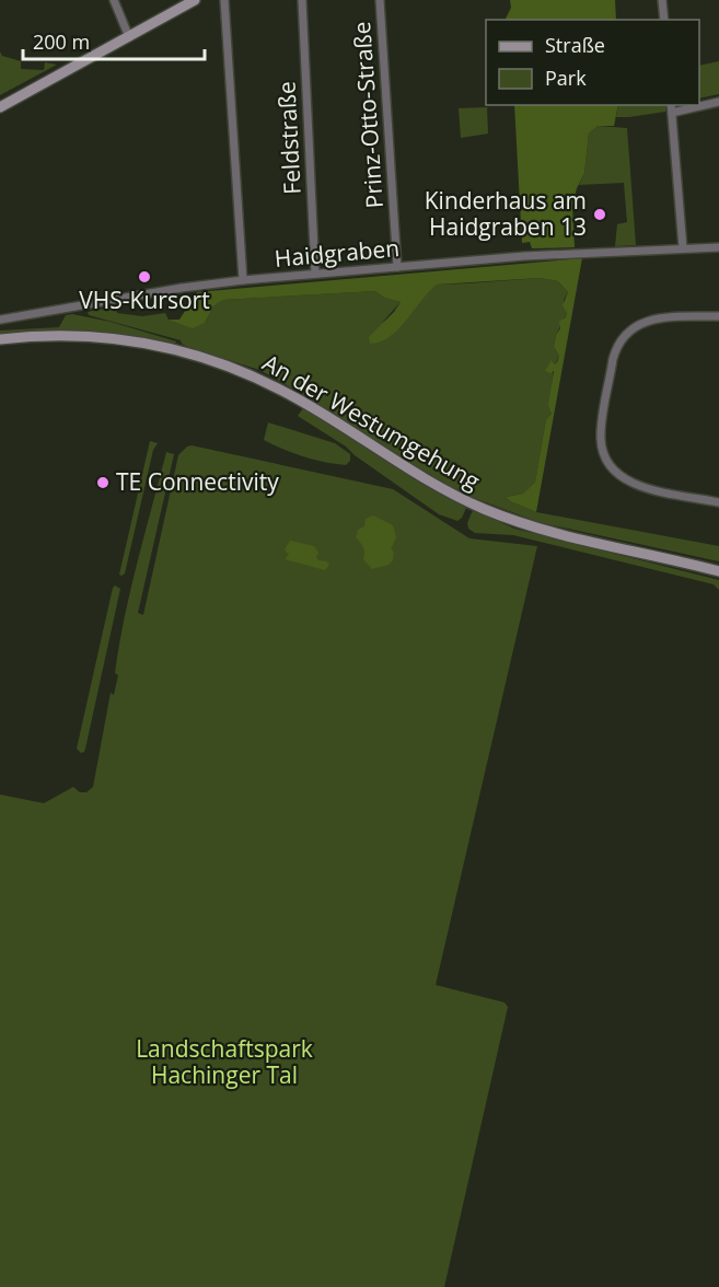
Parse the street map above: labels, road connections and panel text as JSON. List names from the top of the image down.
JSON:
{
  "streets": {
    "main road": ["An der Westumgehung"],
    "street": ["Prinz-Otto-Straße", "Feldstraße", "Haidgraben"]
  },
  "crossings": [
    ["Prinz-Otto-Straße", "Haidgraben"],
    ["Feldstraße", "Haidgraben"]
  ],
  "parks": ["Landschaftspark Hachinger Tal"],
  "places": ["Kinderhaus am Haidgraben 13", "VHS-Kursort", "TE Connectivity"],
  "legend": ["Straße", "Park"],
  "scale_bar": "200 m"
}
